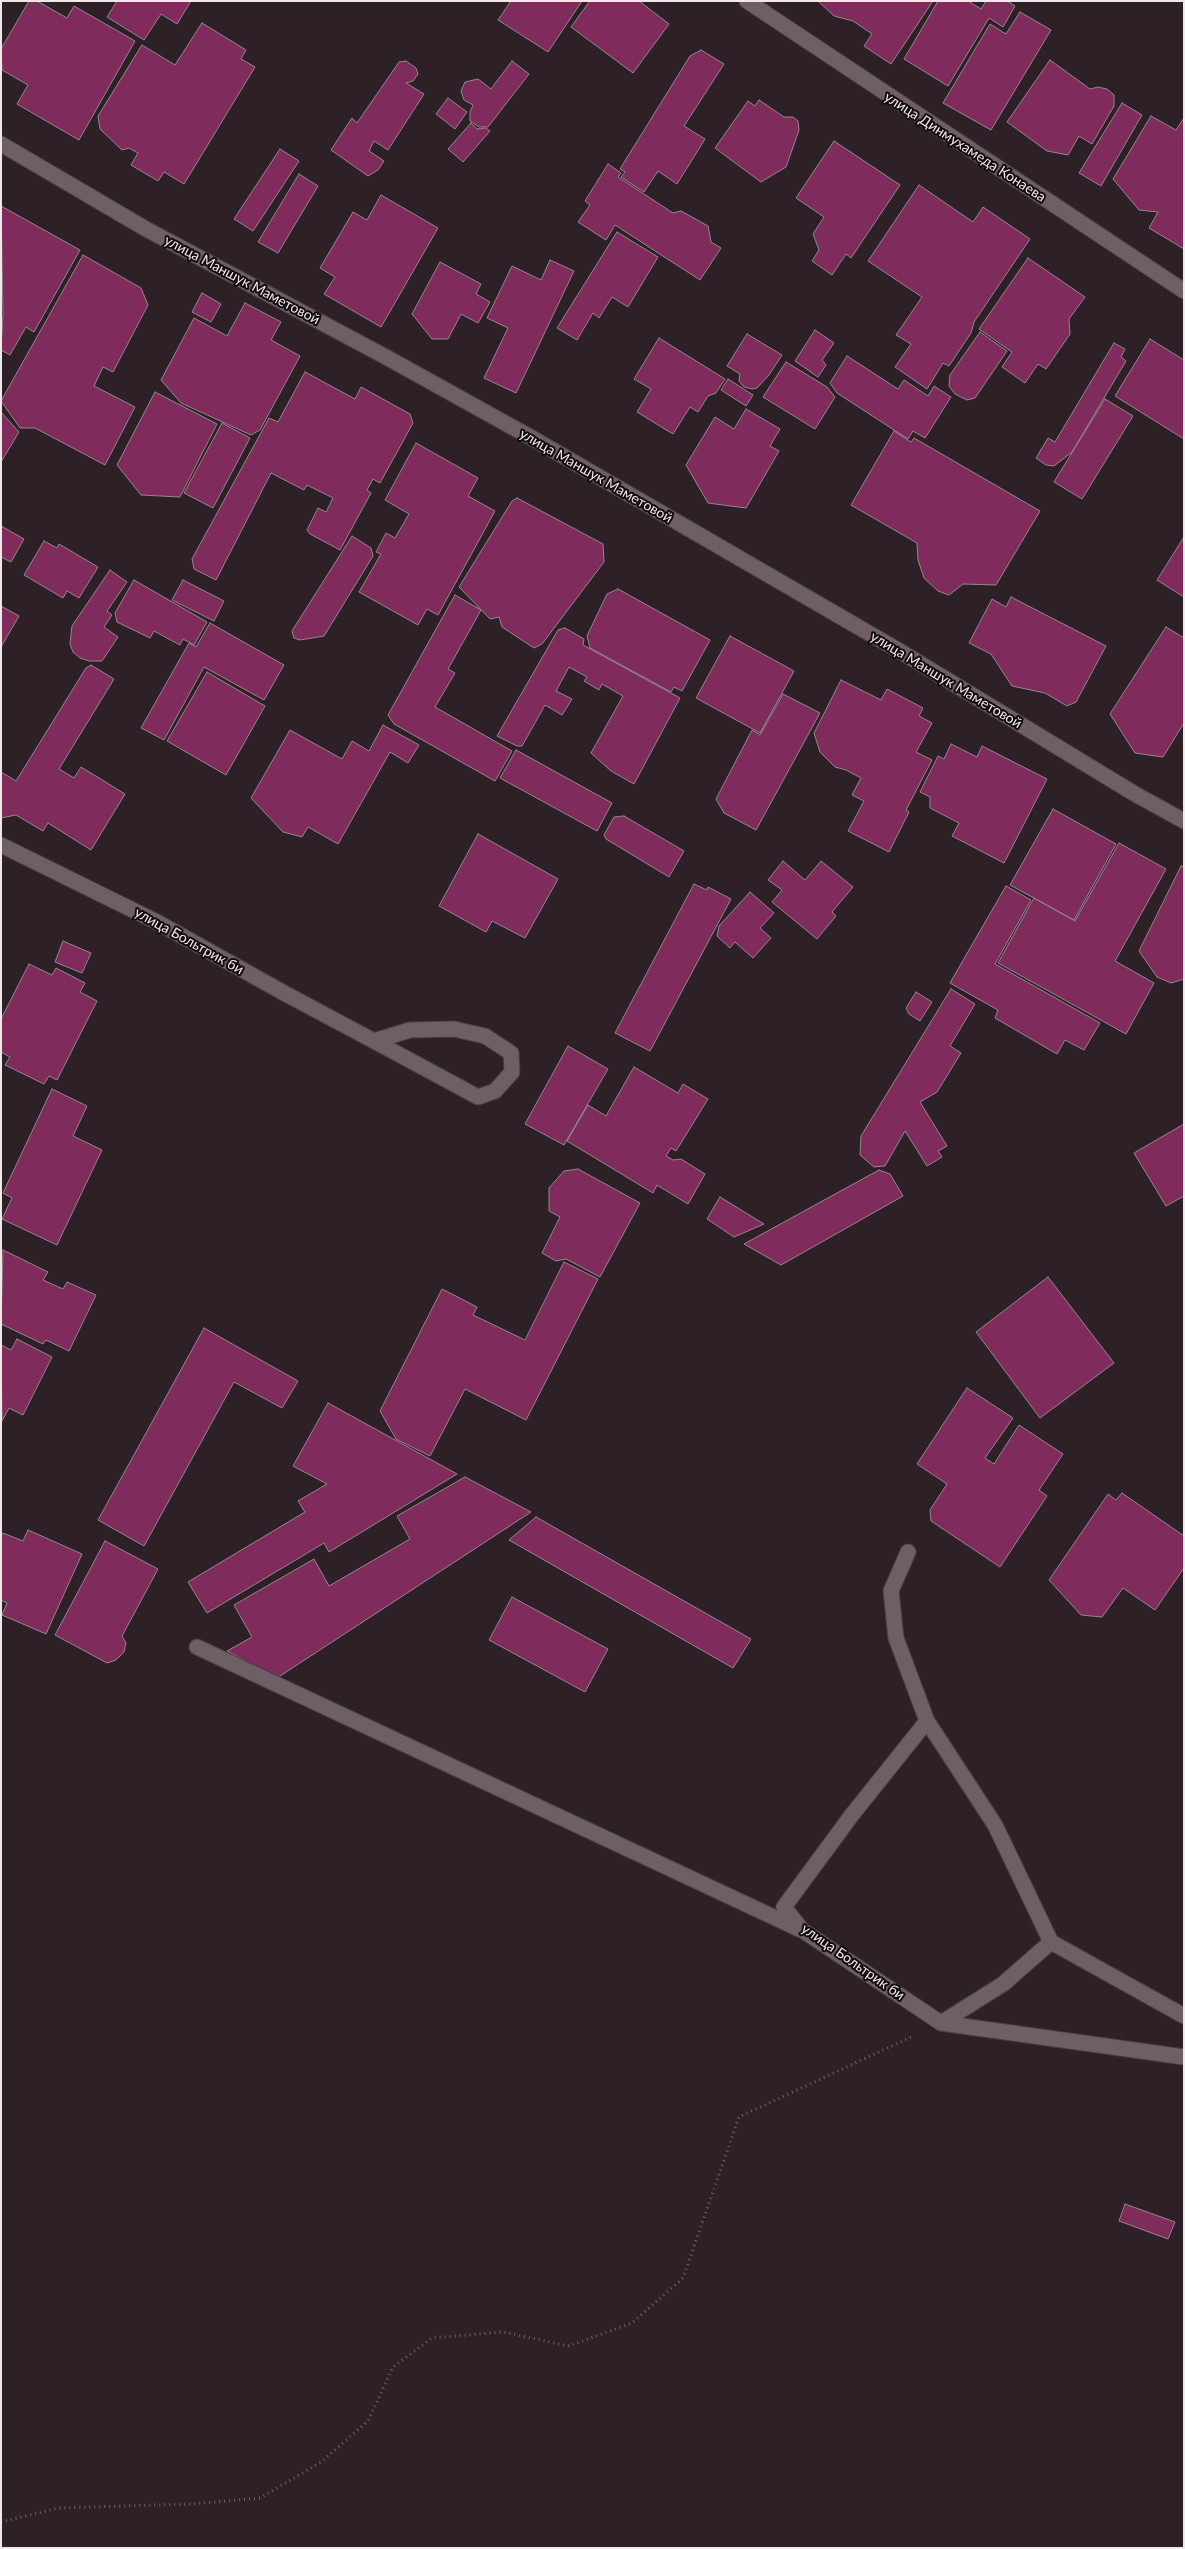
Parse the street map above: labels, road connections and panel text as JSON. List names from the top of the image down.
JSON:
{
  "streets": {
    "street": ["улица Динмухамеда Конаева", "улица Маншук Маметовой", "улица Больтрик би"]
  }
}
